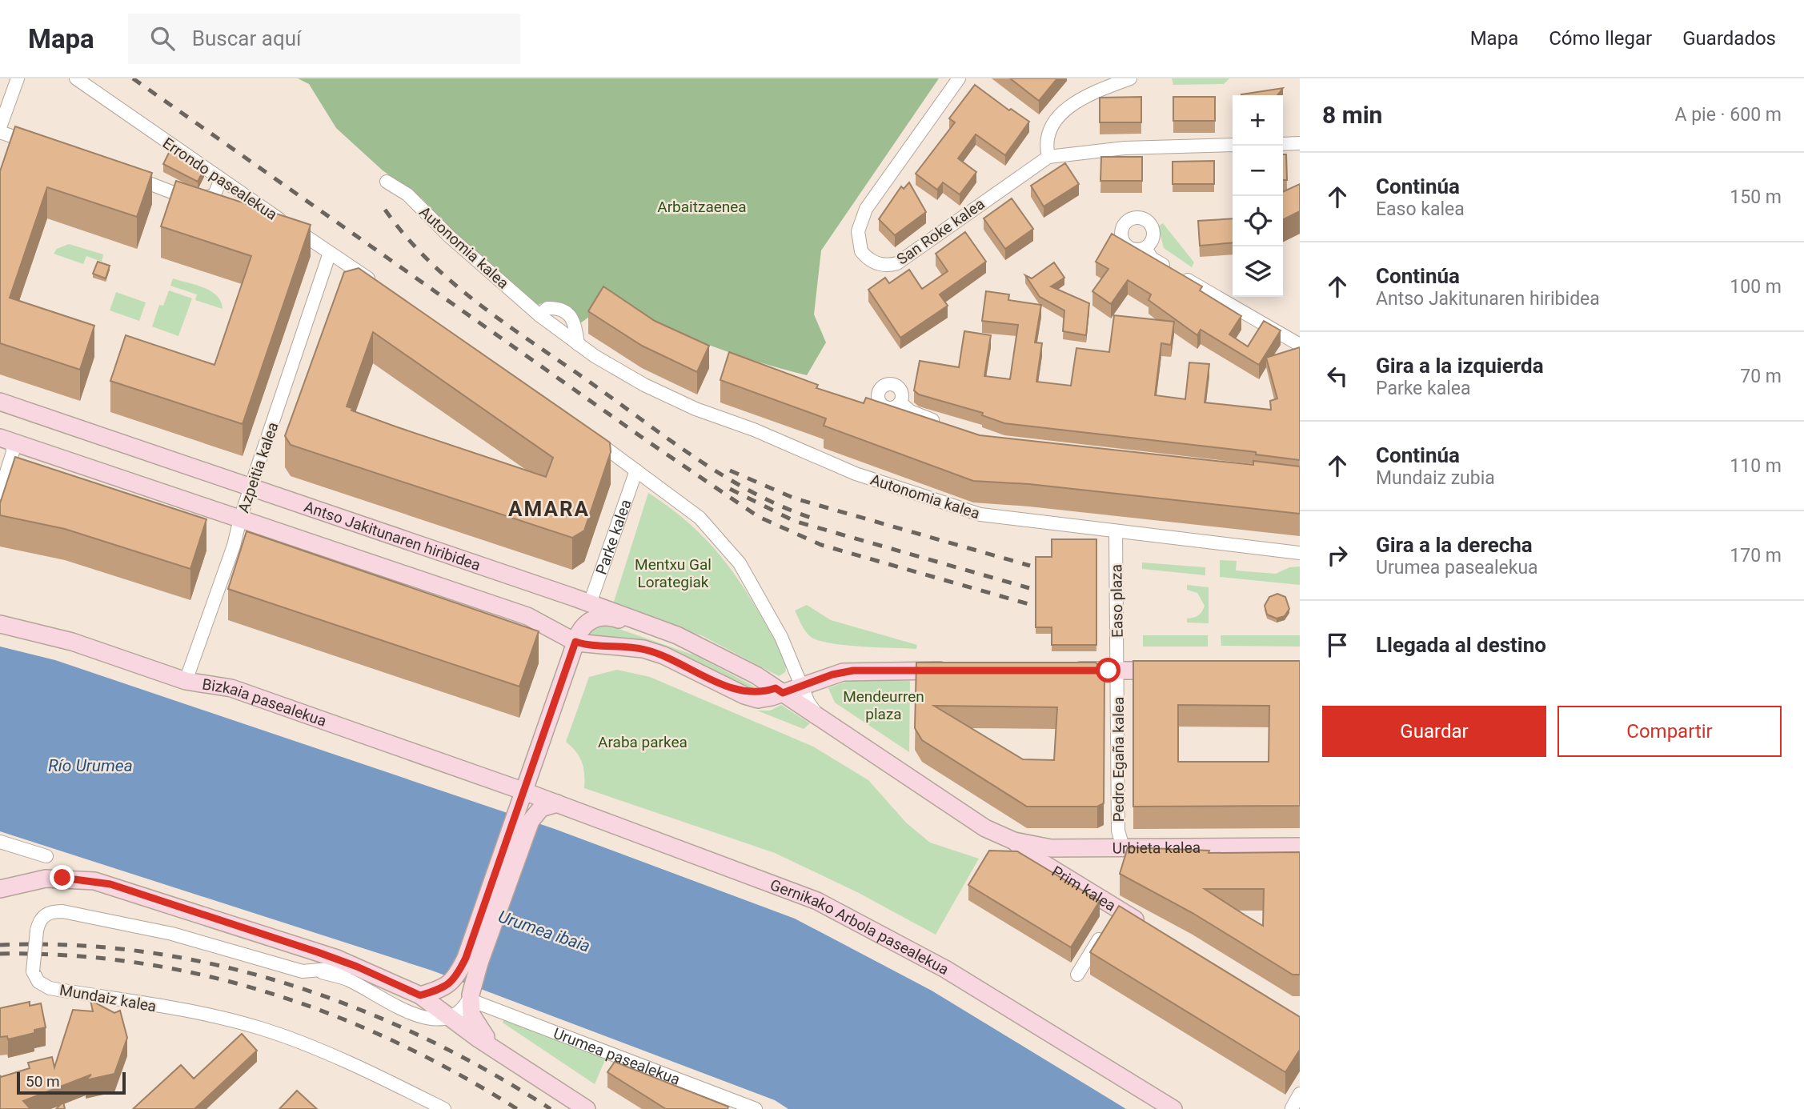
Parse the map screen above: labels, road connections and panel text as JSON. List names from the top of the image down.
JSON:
{
  "streets": {
    "main road": [
      "Antso Jakitunaren hiribidea",
      "Bizkaia pasealekua",
      "Urbieta kalea",
      "Prim kalea",
      "Gernikako Arbola pasealekua"
    ],
    "street": [
      "Errondo pasealekua",
      "San Roke kalea",
      "Autonomia kalea",
      "Azpeitia kalea",
      "Parke kalea",
      "Easo plaza",
      "Pedro Egaña kalea",
      "Mundaiz kalea",
      "Urumea pasealekua"
    ]
  },
  "crossings": [
    ["Errondo pasealekua", "Azpeitia kalea"],
    ["Autonomia kalea", "Easo plaza"],
    ["Azpeitia kalea", "Antso Jakitunaren hiribidea"],
    ["Azpeitia kalea", "Bizkaia pasealekua"],
    ["Antso Jakitunaren hiribidea", "Parke kalea"],
    ["Easo plaza", "Pedro Egaña kalea"],
    ["Bizkaia pasealekua", "Gernikako Arbola pasealekua"],
    ["Pedro Egaña kalea", "Urbieta kalea"],
    ["Urbieta kalea", "Prim kalea"]
  ],
  "districts": ["AMARA"],
  "water": ["Río Urumea", "Urumea ibaia"],
  "parks": [
    "Arbaitzaenea",
    "Mentxu Gal Lorategiak",
    "Mendeurren plaza",
    "Araba parkea"
  ],
  "scale_bar": "50 m",
  "page": {
    "header": "Mapa",
    "search": "Buscar aquí",
    "nav": ["Mapa", "Cómo llegar", "Guardados"],
    "heading": ["8 min", "A pie · 600 m"],
    "map_buttons": ["+", "−"],
    "list": [
      ["Continúa", "Easo kalea", "150 m"],
      ["Continúa", "Antso Jakitunaren hiribidea", "100 m"],
      ["Gira a la izquierda", "Parke kalea", "70 m"],
      ["Continúa", "Mundaiz zubia", "110 m"],
      ["Gira a la derecha", "Urumea pasealekua", "170 m"],
      "Llegada al destino"
    ],
    "buttons": ["Guardar", "Compartir"],
    "scale": "50 m"
  }
}
